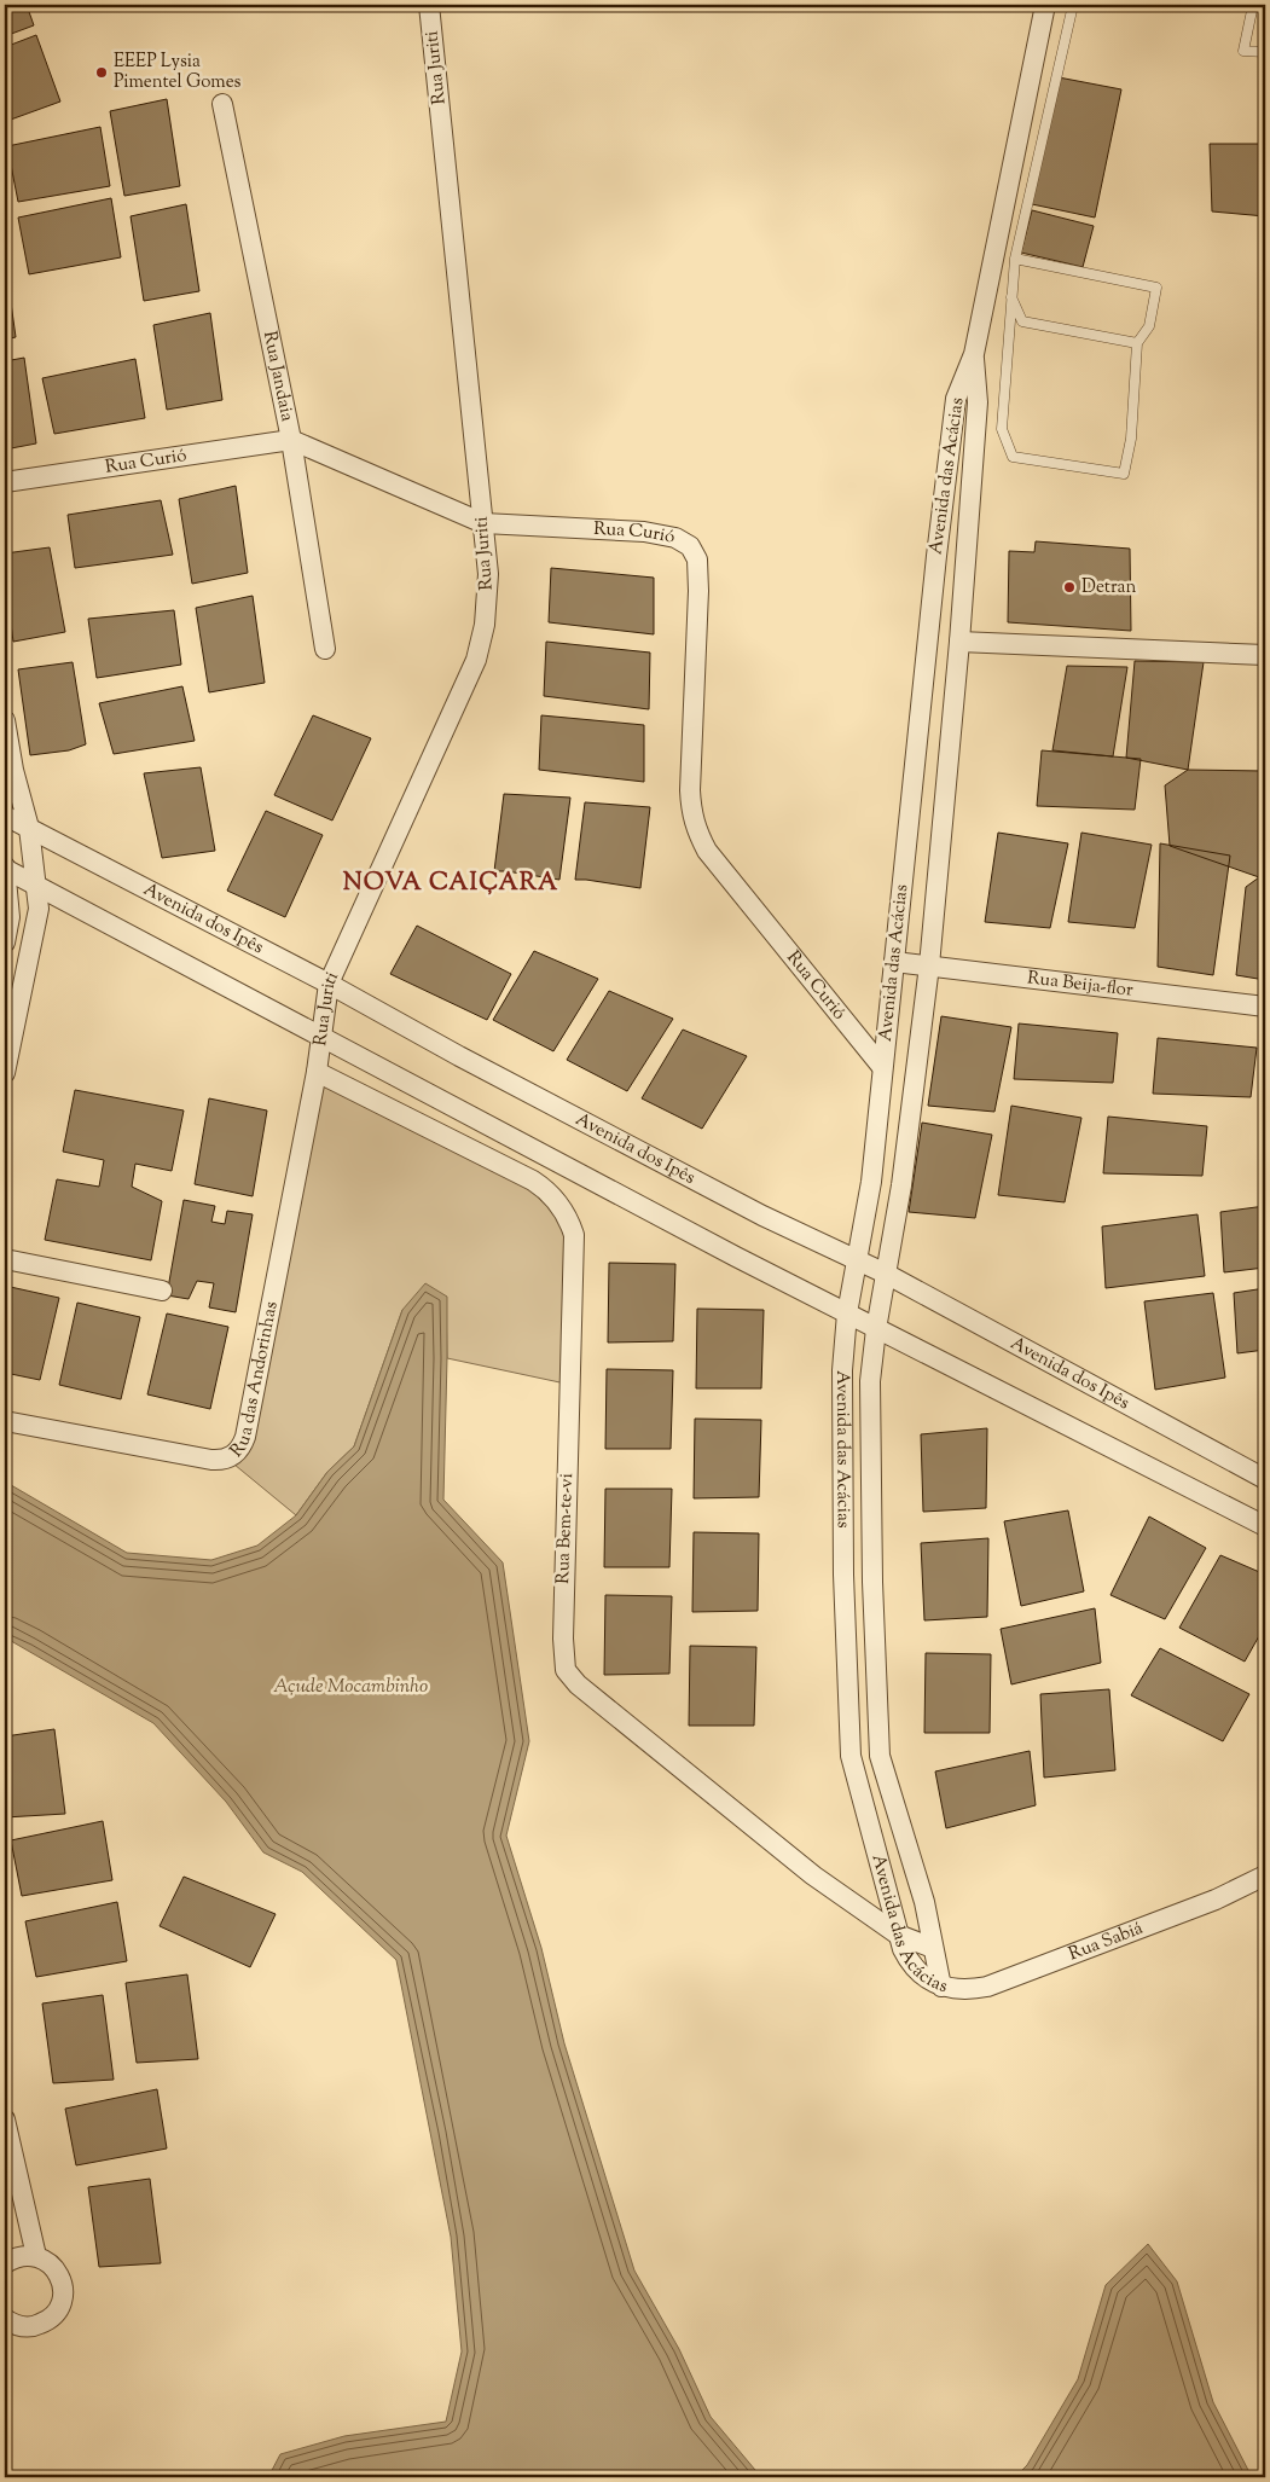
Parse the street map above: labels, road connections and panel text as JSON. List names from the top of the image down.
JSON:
{
  "streets": {
    "street": [
      "Rua Juriti",
      "Rua Jandaia",
      "Rua Curió",
      "Avenida das Acácias",
      "Avenida dos Ipês",
      "Rua Beija-flor",
      "Rua das Andorinhas",
      "Rua Bem-te-vi",
      "Rua Sabiá"
    ]
  },
  "crossings": [
    ["Rua Juriti", "Rua Curió"],
    ["Rua Juriti", "Avenida dos Ipês"],
    ["Rua Juriti", "Rua das Andorinhas"],
    ["Rua Juriti", "Rua Bem-te-vi"],
    ["Rua Jandaia", "Rua Curió"],
    ["Rua Curió", "Avenida das Acácias"],
    ["Avenida das Acácias", "Avenida dos Ipês"],
    ["Avenida das Acácias", "Rua Beija-flor"],
    ["Avenida das Acácias", "Rua Bem-te-vi"],
    ["Avenida das Acácias", "Rua Sabiá"],
    ["Rua das Andorinhas", "Rua Bem-te-vi"]
  ],
  "districts": ["NOVA CAIÇARA"],
  "water": ["Açude Mocambinho"],
  "places": ["EEEP Lysia Pimentel Gomes", "Detran"]
}
